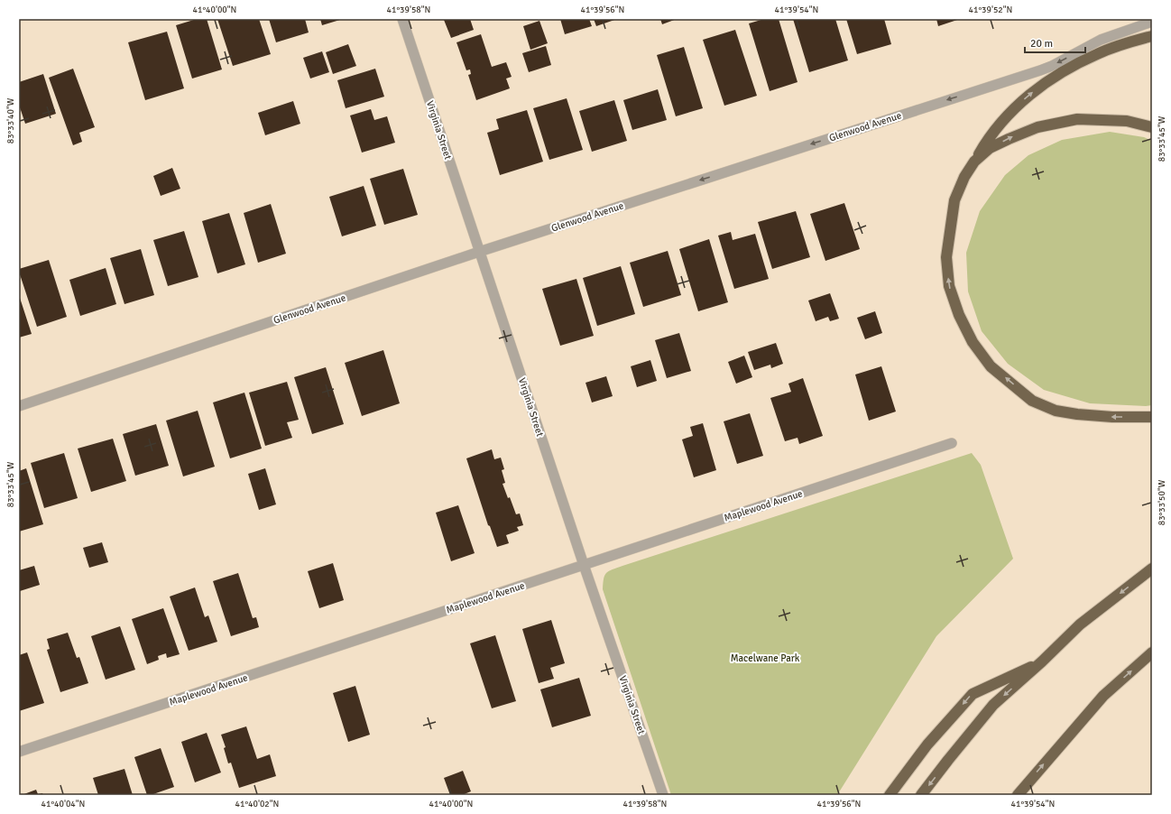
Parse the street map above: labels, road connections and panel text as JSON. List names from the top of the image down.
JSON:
{
  "streets": {
    "street": ["Glenwood Avenue", "Virginia Street", "Maplewood Avenue"]
  },
  "crossings": [
    ["Glenwood Avenue", "Virginia Street"],
    ["Virginia Street", "Maplewood Avenue"]
  ],
  "one_way": ["Glenwood Avenue"],
  "parks": ["Macelwane Park"],
  "scale_bar": "20 m",
  "coordinates": [
    "41°40'00\"N",
    "41°39'58\"N",
    "41°39'56\"N",
    "41°39'54\"N",
    "41°39'52\"N",
    "83°33'40\"W",
    "83°33'45\"W",
    "83°33'50\"W",
    "41°40'04\"N",
    "41°40'02\"N"
  ]
}
